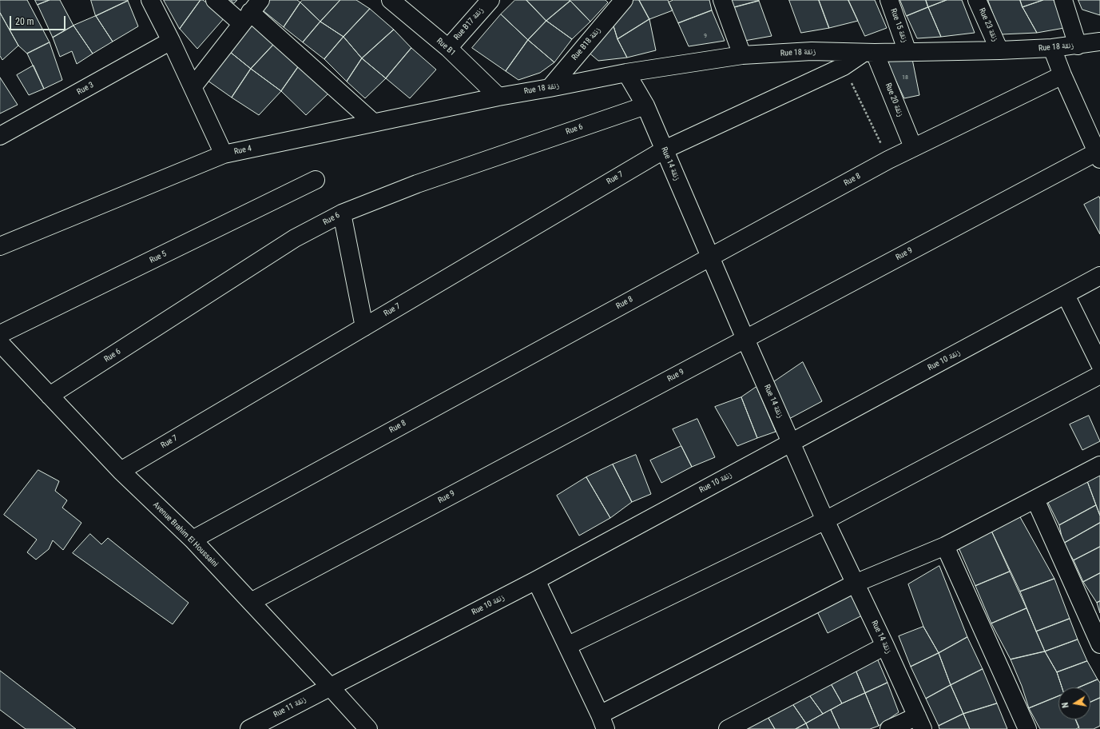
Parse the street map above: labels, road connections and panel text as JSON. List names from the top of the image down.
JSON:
{
  "streets": {
    "street": [
      "Rue B17 زنقة",
      "Rue 23 زنقة",
      "Rue 15 زنقة",
      "Rue B18 زنقة",
      "Rue B1",
      "Rue 18 زنقة",
      "Rue 3",
      "Rue 20 زنقة",
      "Rue 6",
      "Rue 4",
      "Rue 14 زنقة",
      "Rue 7",
      "Rue 8",
      "Rue 9",
      "Rue 5",
      "Rue 10 زنقة",
      "Avenue Brahim El Houssaini",
      "Rue 11 زنقة"
    ]
  },
  "crossings": [
    ["Rue B17 زنقة", "Rue B1"],
    ["Rue 23 زنقة", "Rue 18 زنقة"],
    ["Rue 15 زنقة", "Rue 18 زنقة"],
    ["Rue B18 زنقة", "Rue 18 زنقة"],
    ["Rue B1", "Rue 18 زنقة"],
    ["Rue B1", "Rue 4"],
    ["Rue 18 زنقة", "Rue 20 زنقة"],
    ["Rue 18 زنقة", "Rue 4"],
    ["Rue 18 زنقة", "Rue 14 زنقة"],
    ["Rue 18 زنقة", "Rue 7"],
    ["Rue 20 زنقة", "Rue 7"],
    ["Rue 20 زنقة", "Rue 8"],
    ["Rue 6", "Rue 14 زنقة"],
    ["Rue 6", "Avenue Brahim El Houssaini"],
    ["Rue 14 زنقة", "Rue 7"],
    ["Rue 14 زنقة", "Rue 8"],
    ["Rue 14 زنقة", "Rue 9"],
    ["Rue 14 زنقة", "Rue 10 زنقة"],
    ["Rue 7", "Avenue Brahim El Houssaini"],
    ["Rue 8", "Avenue Brahim El Houssaini"],
    ["Rue 9", "Avenue Brahim El Houssaini"],
    ["Rue 10 زنقة", "Avenue Brahim El Houssaini"],
    ["Rue 10 زنقة", "Rue 11 زنقة"],
    ["Avenue Brahim El Houssaini", "Rue 11 زنقة"]
  ],
  "house_numbers": ["9", "18"],
  "scale_bar": "20 m",
  "north": "left"
}
